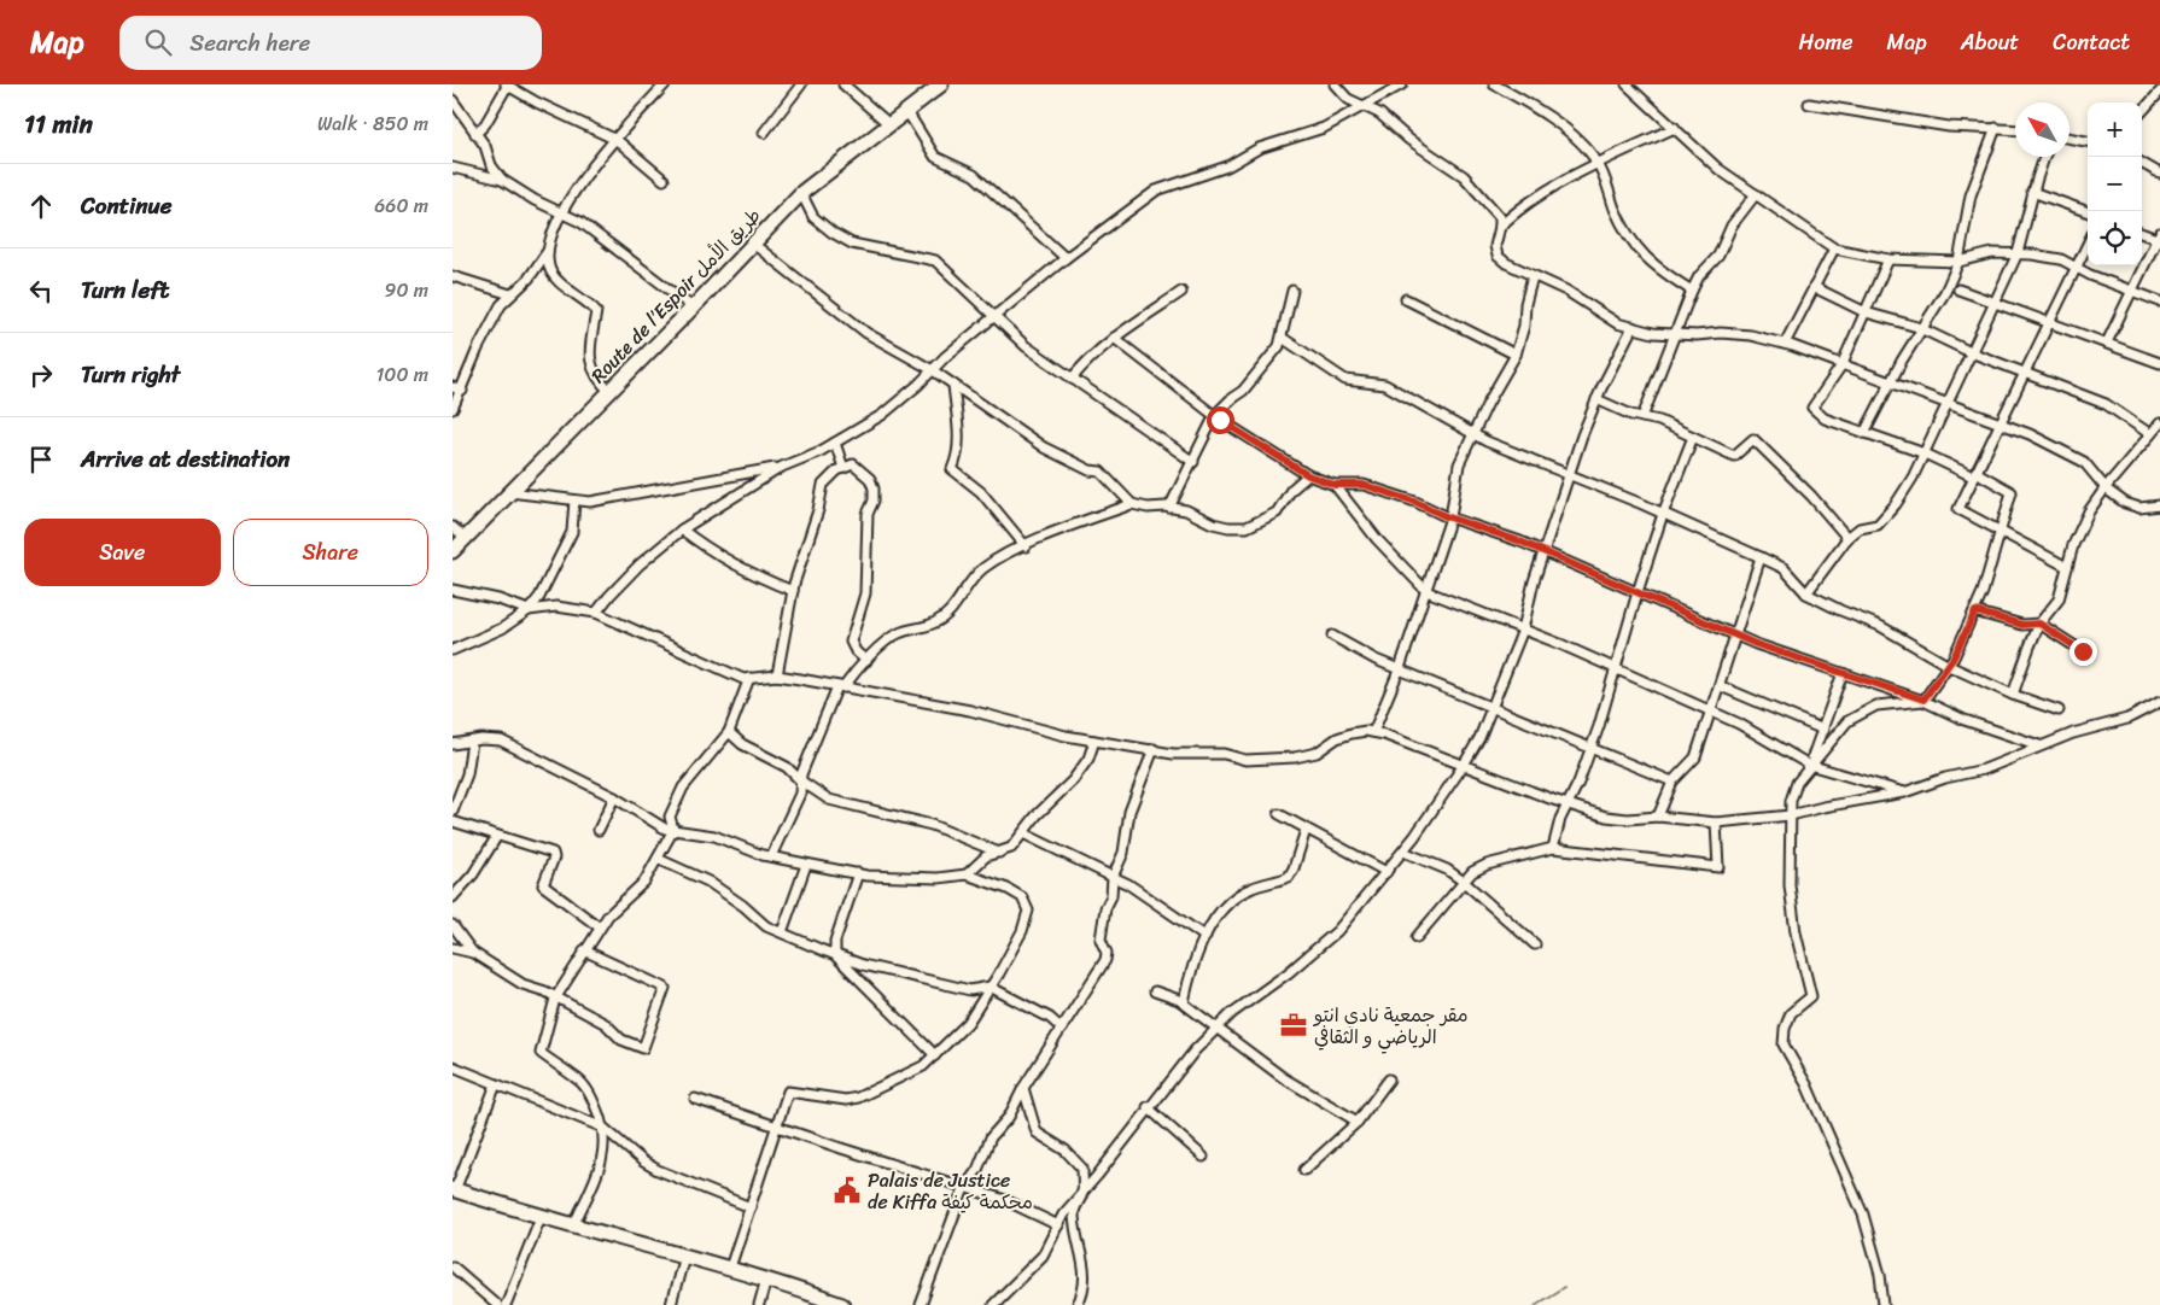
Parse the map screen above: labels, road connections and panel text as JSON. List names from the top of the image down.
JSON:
{
  "streets": {
    "main road": ["Route de l’Espoir طريق الأمل"]
  },
  "places": {
    "office": ["مقر جمعية نادي انتو الرياضي و الثقافي"],
    "public building": ["Palais de Justice de Kiffa محكمة كيفة"]
  },
  "north": "top left",
  "page": {
    "header": "Map",
    "search": "Search here",
    "nav": [
      "Home",
      "Map",
      "About",
      "Contact"
    ],
    "heading": ["11 min", "Walk · 850 m"],
    "map_buttons": ["+", "−"],
    "list": [
      ["Continue", "660 m"],
      ["Turn left", "90 m"],
      ["Turn right", "100 m"],
      "Arrive at destination"
    ],
    "buttons": ["Save", "Share"]
  }
}
